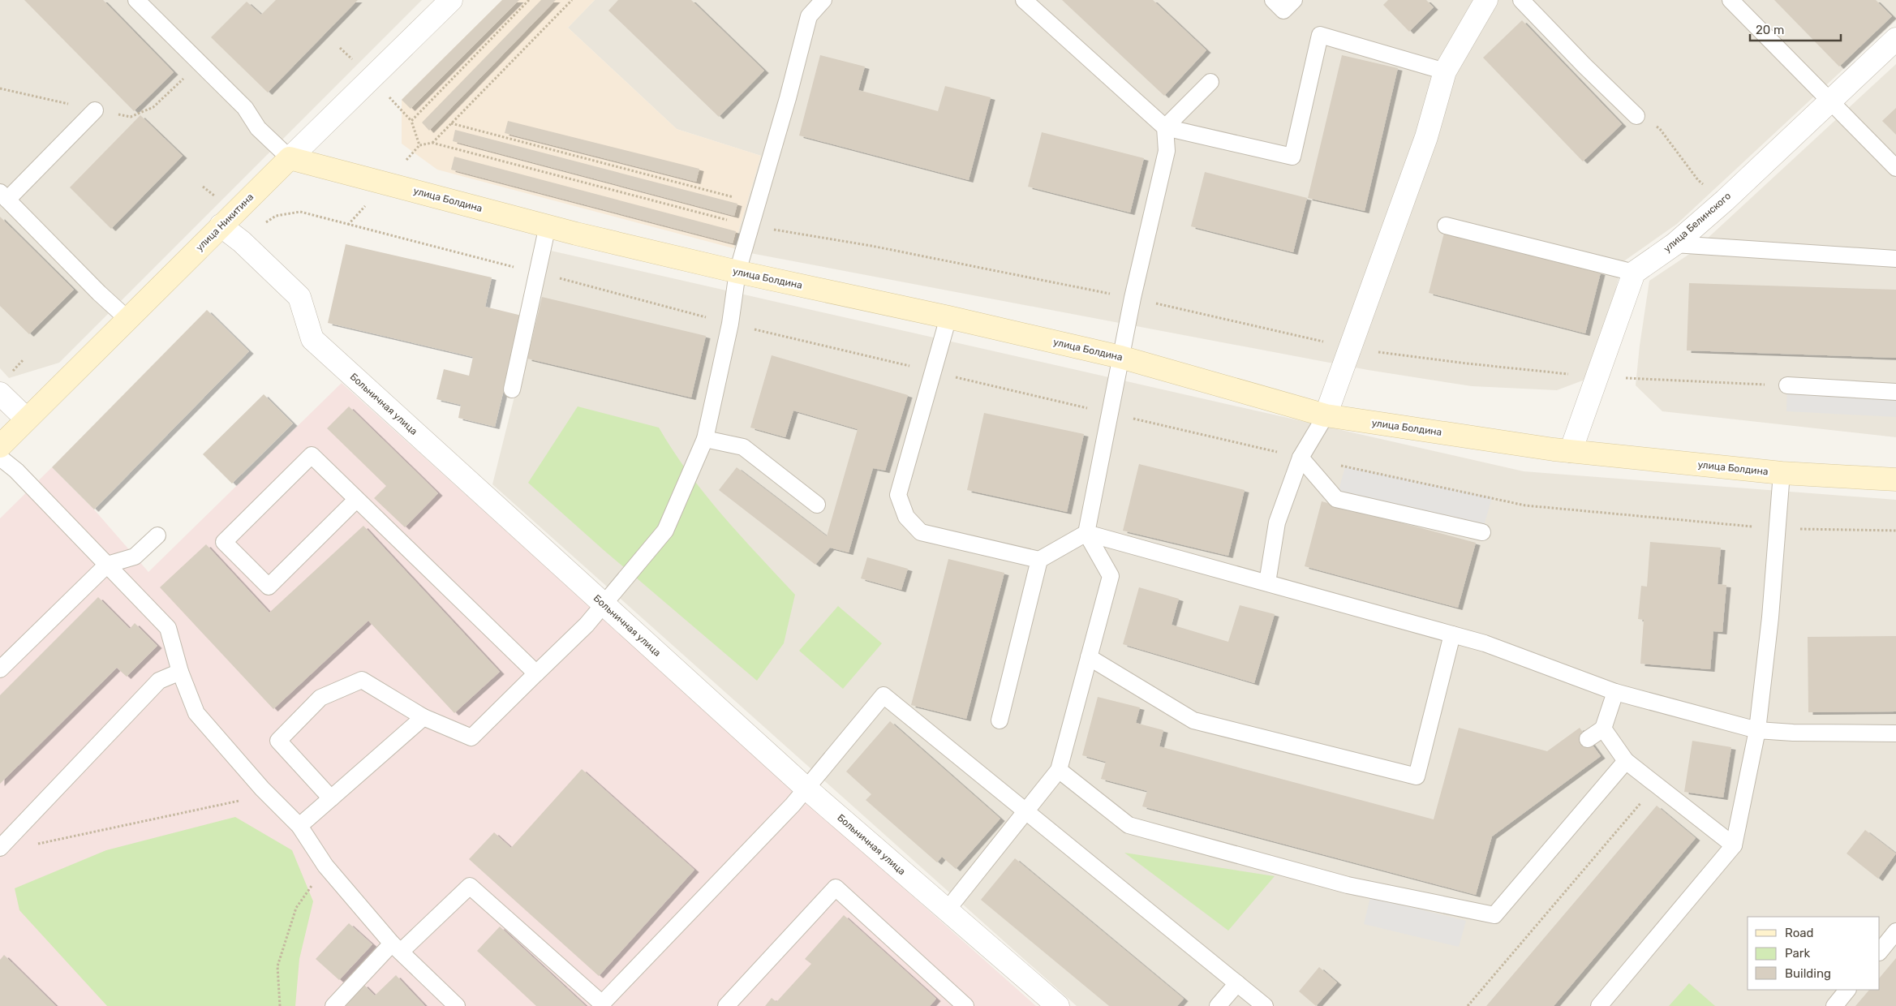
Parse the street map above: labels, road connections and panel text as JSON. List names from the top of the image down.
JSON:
{
  "streets": {
    "main road": ["улица Болдина", "улица Никитина"],
    "street": ["улица Белинского", "Больничная улица"]
  },
  "crossings": [
    ["улица Болдина", "улица Никитина"],
    ["улица Никитина", "Больничная улица"]
  ],
  "legend": ["Road", "Park", "Building"],
  "scale_bar": "20 m"
}
